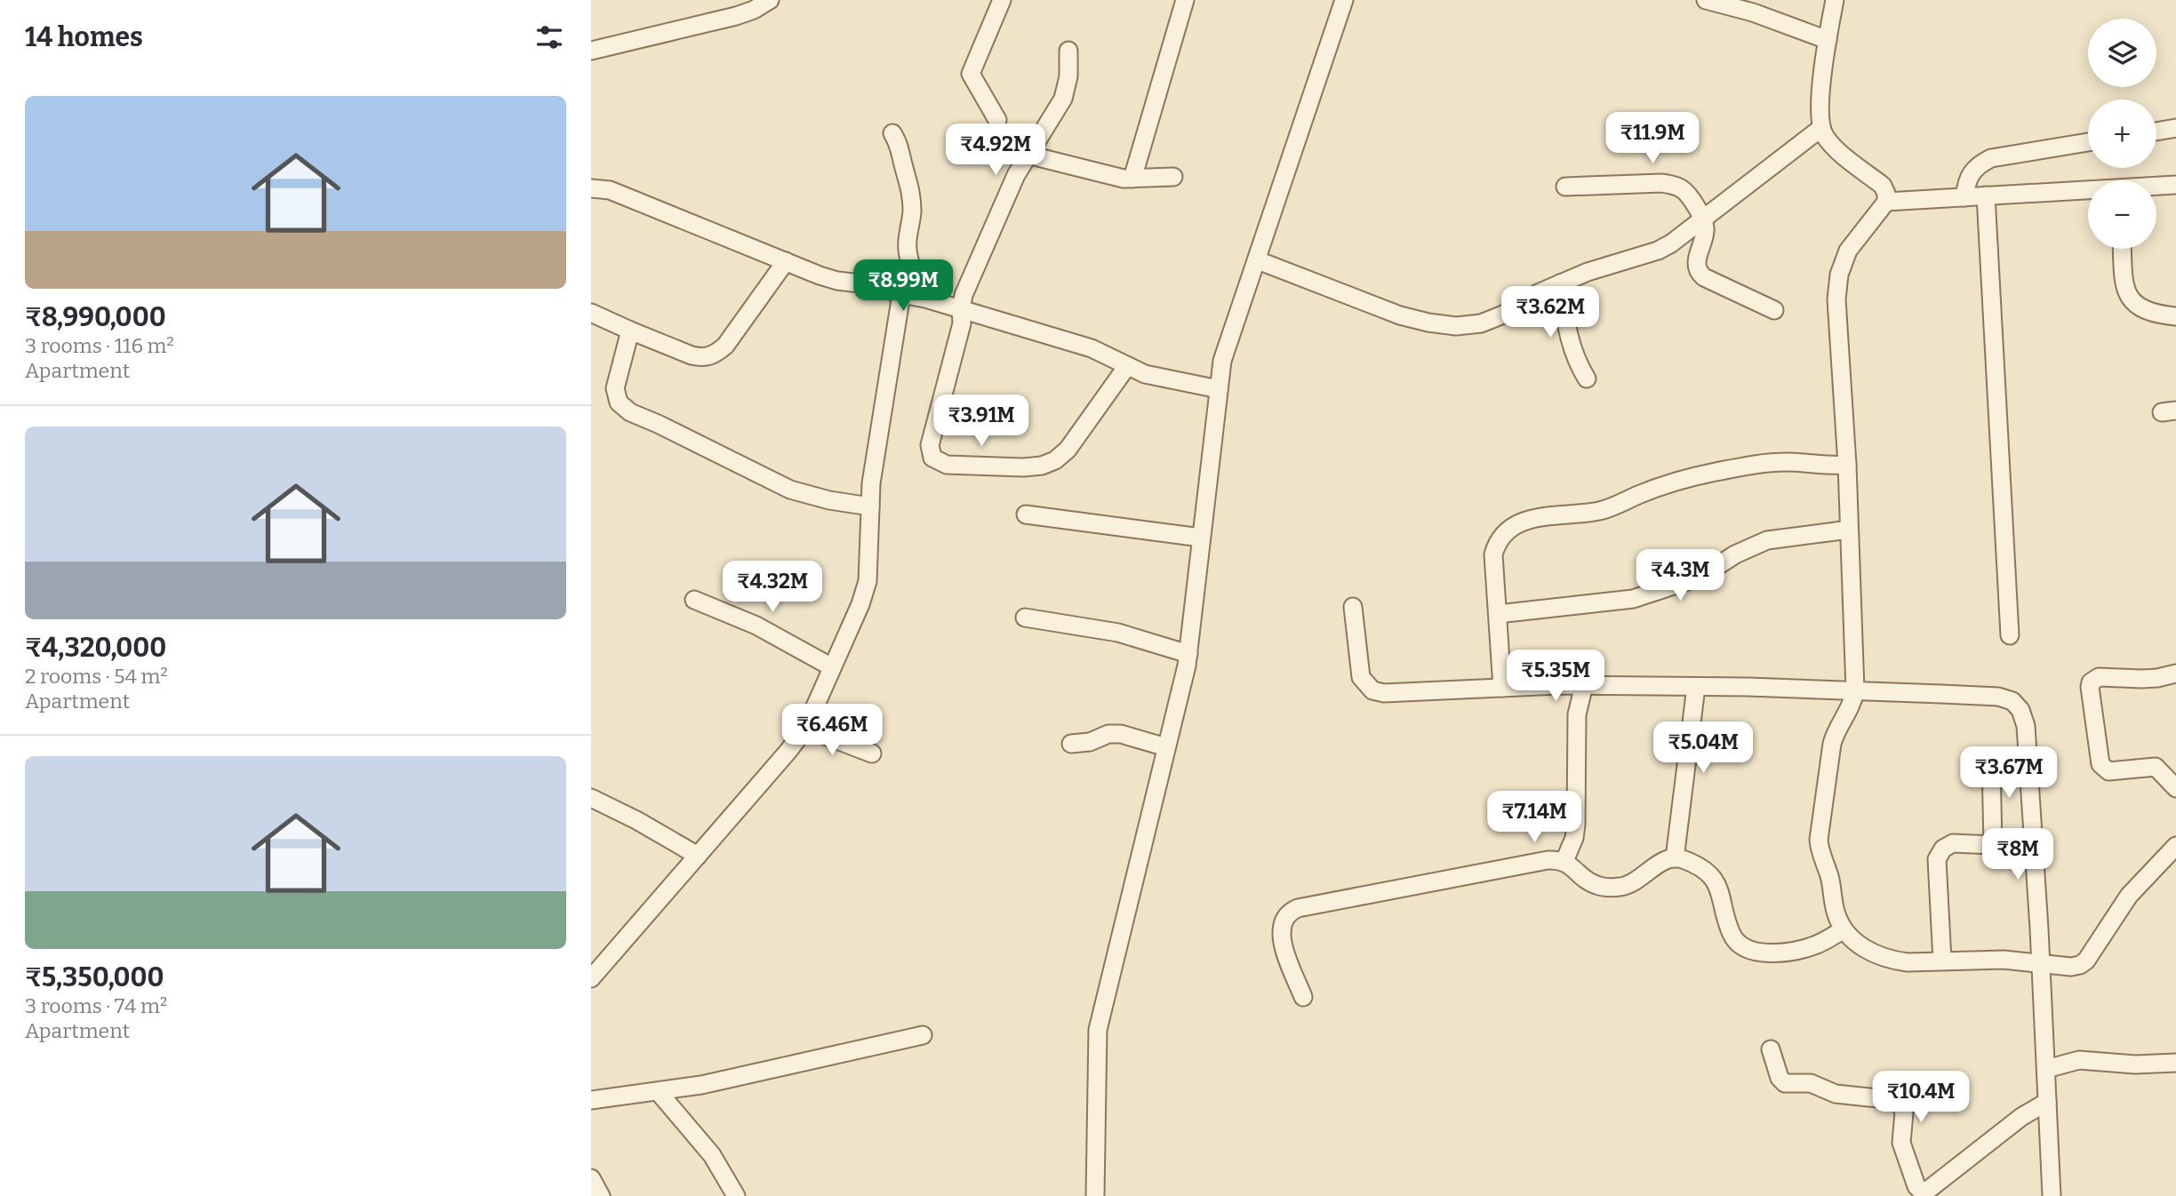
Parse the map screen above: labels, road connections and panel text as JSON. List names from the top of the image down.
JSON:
{
  "page": {
    "heading": "14 homes",
    "map_buttons": ["+", "−"],
    "list": [
      {
        "name": "₹8,990,000",
        "note": "3 rooms · 116 m² · Apartment"
      },
      {
        "name": "₹4,320,000",
        "note": "2 rooms · 54 m² · Apartment"
      },
      {
        "name": "₹5,350,000",
        "note": "3 rooms · 74 m² · Apartment"
      }
    ],
    "price": [
      "₹11.9M",
      "₹4.92M",
      "₹8.99M",
      "₹3.62M",
      "₹3.91M",
      "₹4.3M",
      "₹4.32M",
      "₹5.35M",
      "₹6.46M",
      "₹5.04M",
      "₹3.67M",
      "₹7.14M",
      "₹8M",
      "₹10.4M"
    ]
  }
}
